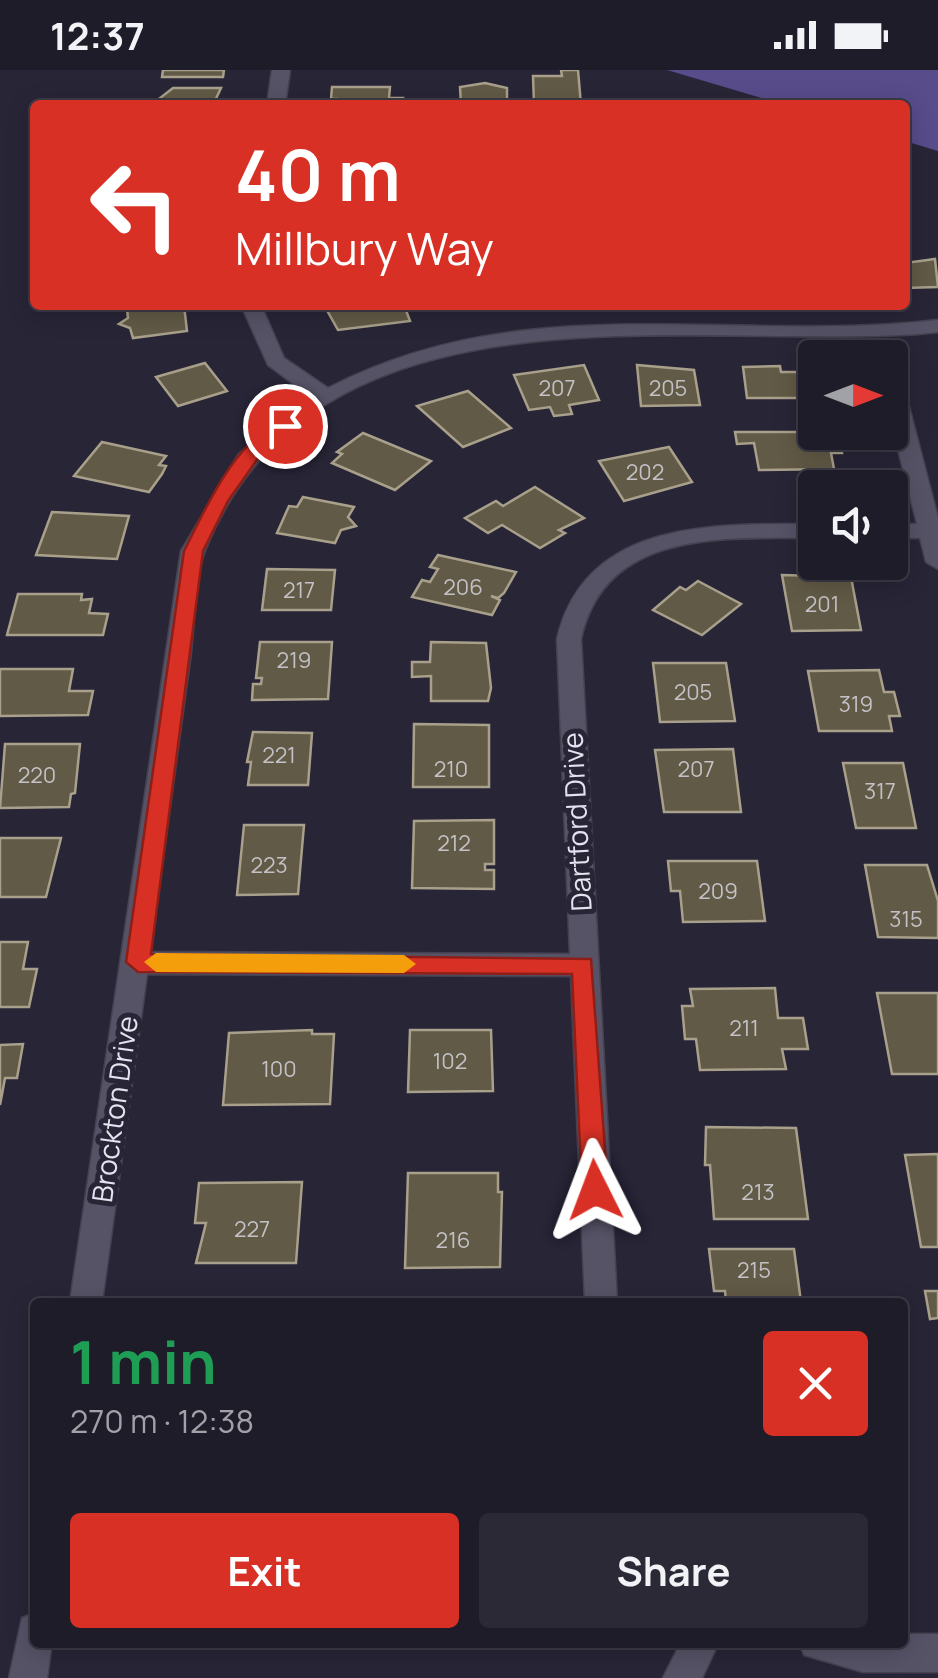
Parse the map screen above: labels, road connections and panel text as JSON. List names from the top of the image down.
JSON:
{
  "streets": {
    "street": ["Dartford Drive", "Brockton Drive"]
  },
  "house_numbers": [
    "207",
    "205",
    "202",
    "206",
    "217",
    "201",
    "219",
    "205",
    "319",
    "221",
    "210",
    "207",
    "220",
    "317",
    "212",
    "223",
    "209",
    "315",
    "211",
    "102",
    "100",
    "213",
    "227",
    "216",
    "215"
  ],
  "north": "right",
  "page": {
    "status": "12:37",
    "turn": ["40 m", "Millbury Way"],
    "heading": ["1 min", "270 m · 12:38"],
    "buttons": ["Exit", "Share"]
  }
}
